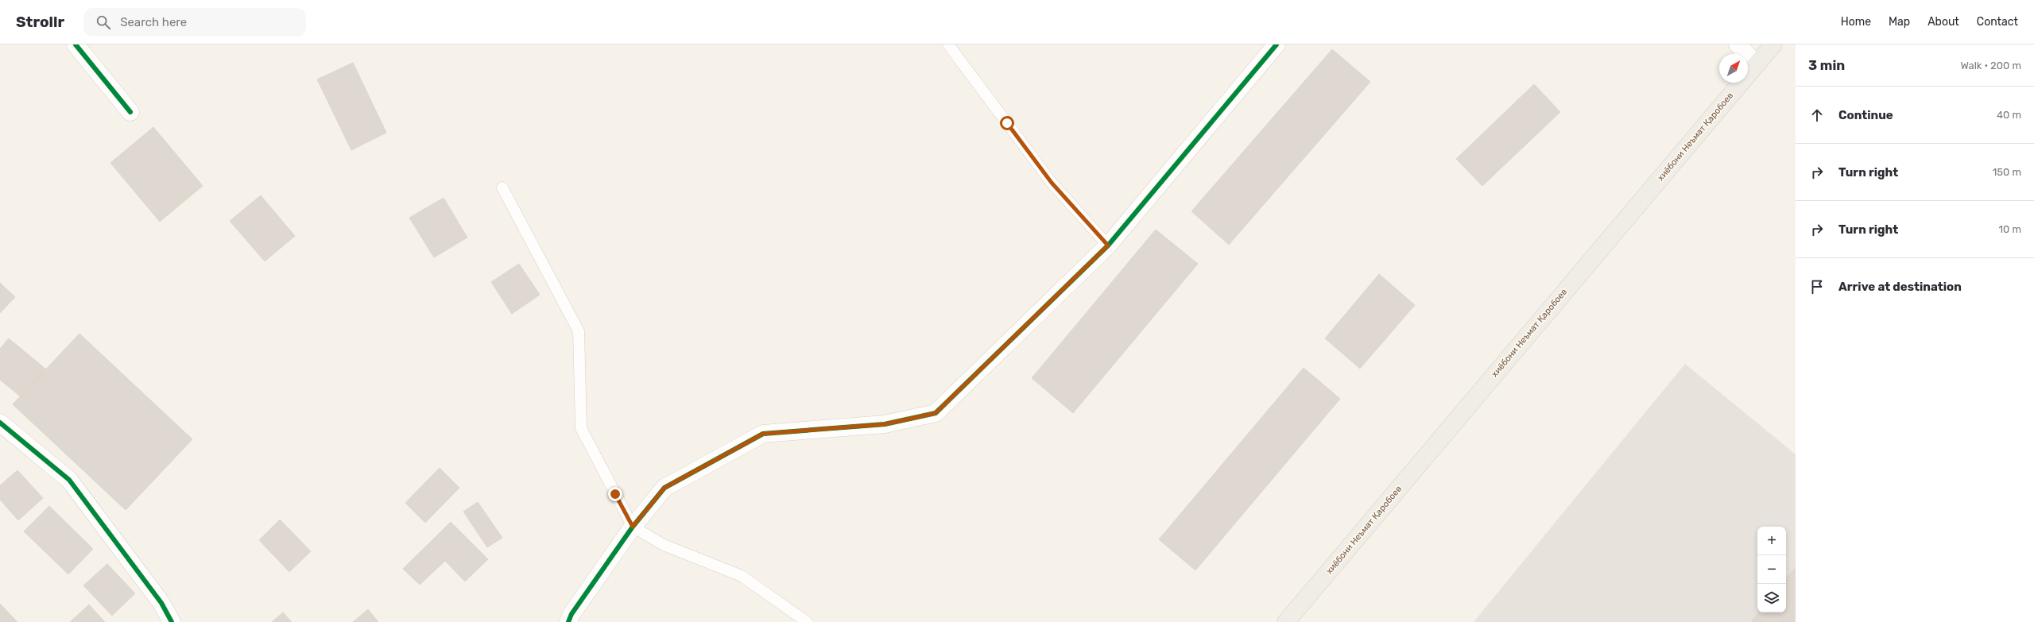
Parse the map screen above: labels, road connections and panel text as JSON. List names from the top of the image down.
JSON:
{
  "streets": {
    "highway": ["хиёбони Неъмат Қаробоев"]
  },
  "north": "top right",
  "page": {
    "header": "Strollr",
    "search": "Search here",
    "nav": [
      "Home",
      "Map",
      "About",
      "Contact"
    ],
    "heading": ["3 min", "Walk · 200 m"],
    "list": [
      ["Continue", "40 m"],
      ["Turn right", "150 m"],
      ["Turn right", "10 m"],
      "Arrive at destination"
    ],
    "map_buttons": ["+", "−"]
  }
}
